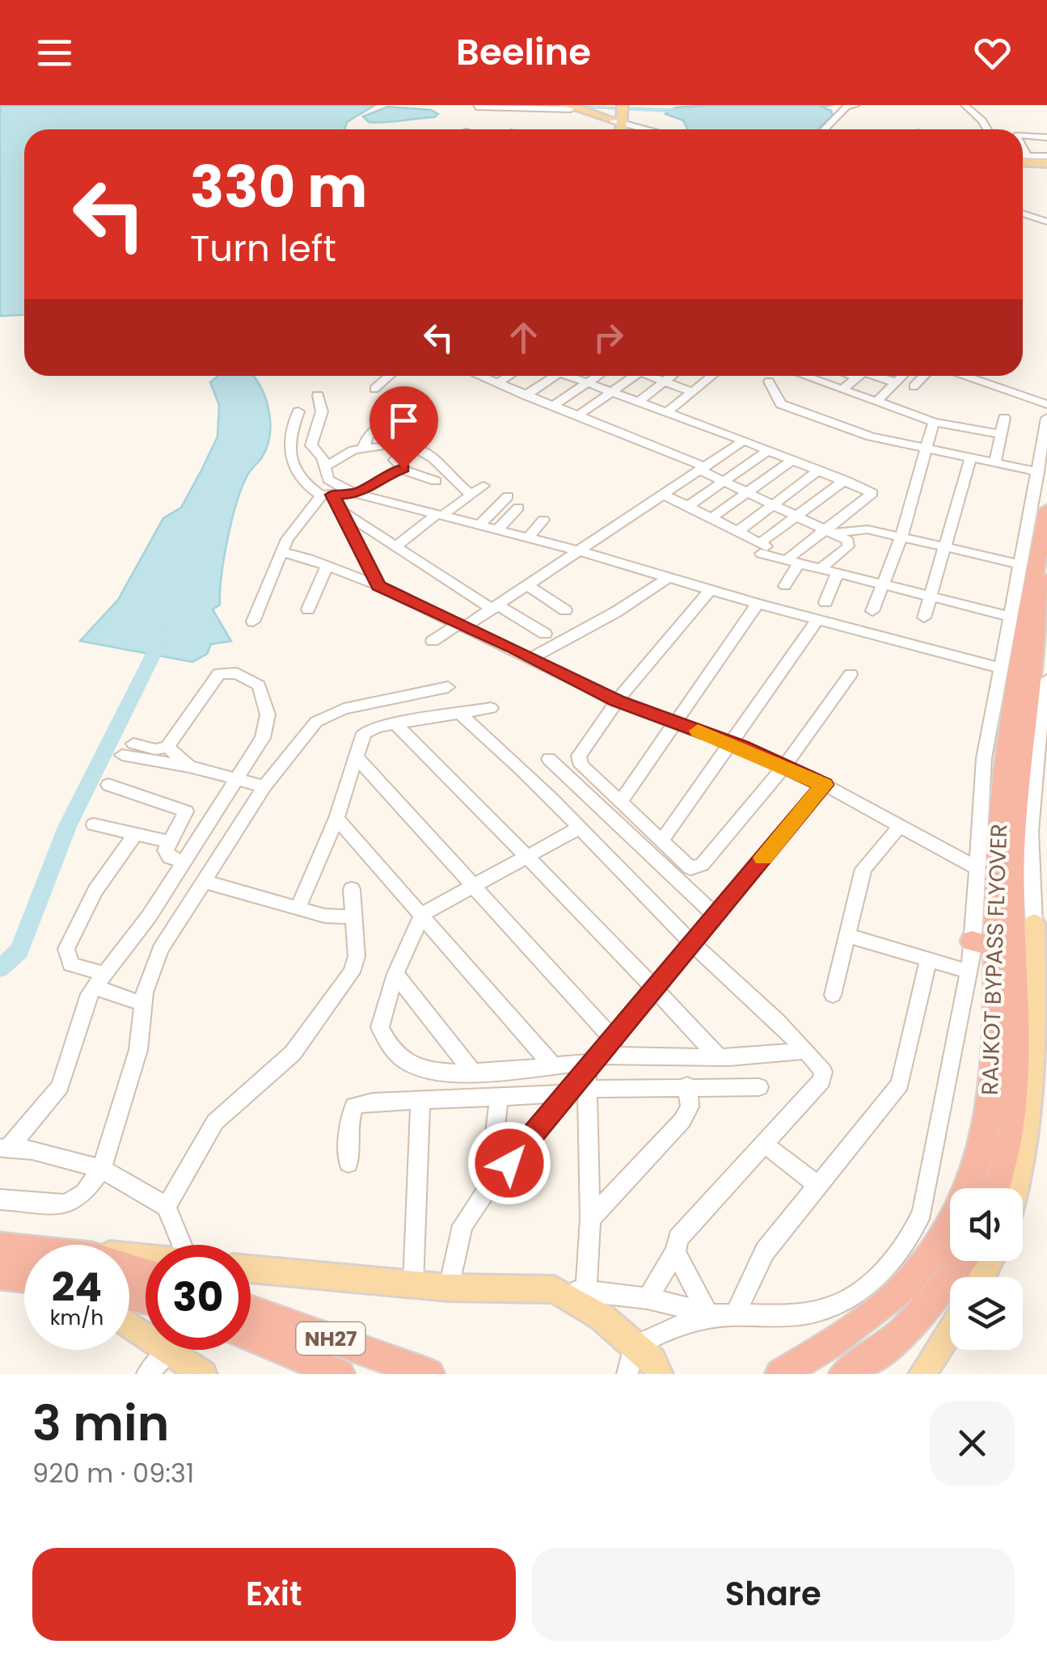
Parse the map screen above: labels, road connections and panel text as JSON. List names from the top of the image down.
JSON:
{
  "streets": {
    "highway": ["RAJKOT BYPASS FLYOVER", "NH27"]
  },
  "page": {
    "header": "Beeline",
    "turn": ["330 m", "Turn left"],
    "speed": "24 km/h",
    "limit": "30",
    "heading": ["3 min", "920 m · 09:31"],
    "buttons": ["Exit", "Share"]
  }
}
